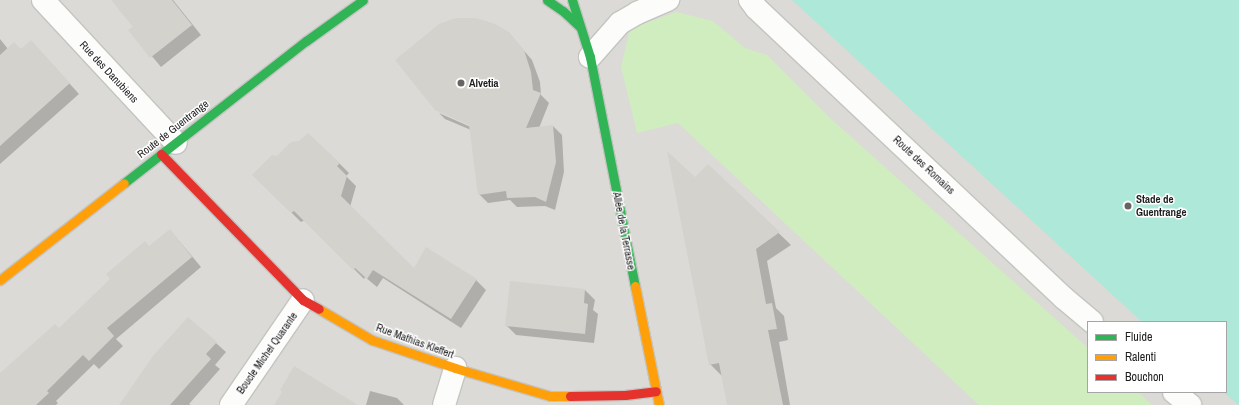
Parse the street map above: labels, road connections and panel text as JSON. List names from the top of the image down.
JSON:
{
  "streets": {
    "street": [
      "Rue des Danubiens",
      "Route de Guentrange",
      "Route des Romains",
      "Allée de la Terrasse",
      "Rue Mathias Kleffert",
      "Boucle Michel Quarante"
    ]
  },
  "crossings": [
    ["Rue des Danubiens", "Route de Guentrange"],
    ["Rue des Danubiens", "Rue Mathias Kleffert"],
    ["Route de Guentrange", "Rue Mathias Kleffert"],
    ["Allée de la Terrasse", "Rue Mathias Kleffert"],
    ["Rue Mathias Kleffert", "Boucle Michel Quarante"]
  ],
  "places": ["Alvetia", "Stade de Guentrange"],
  "legend": ["Fluide", "Ralenti", "Bouchon"]
}
